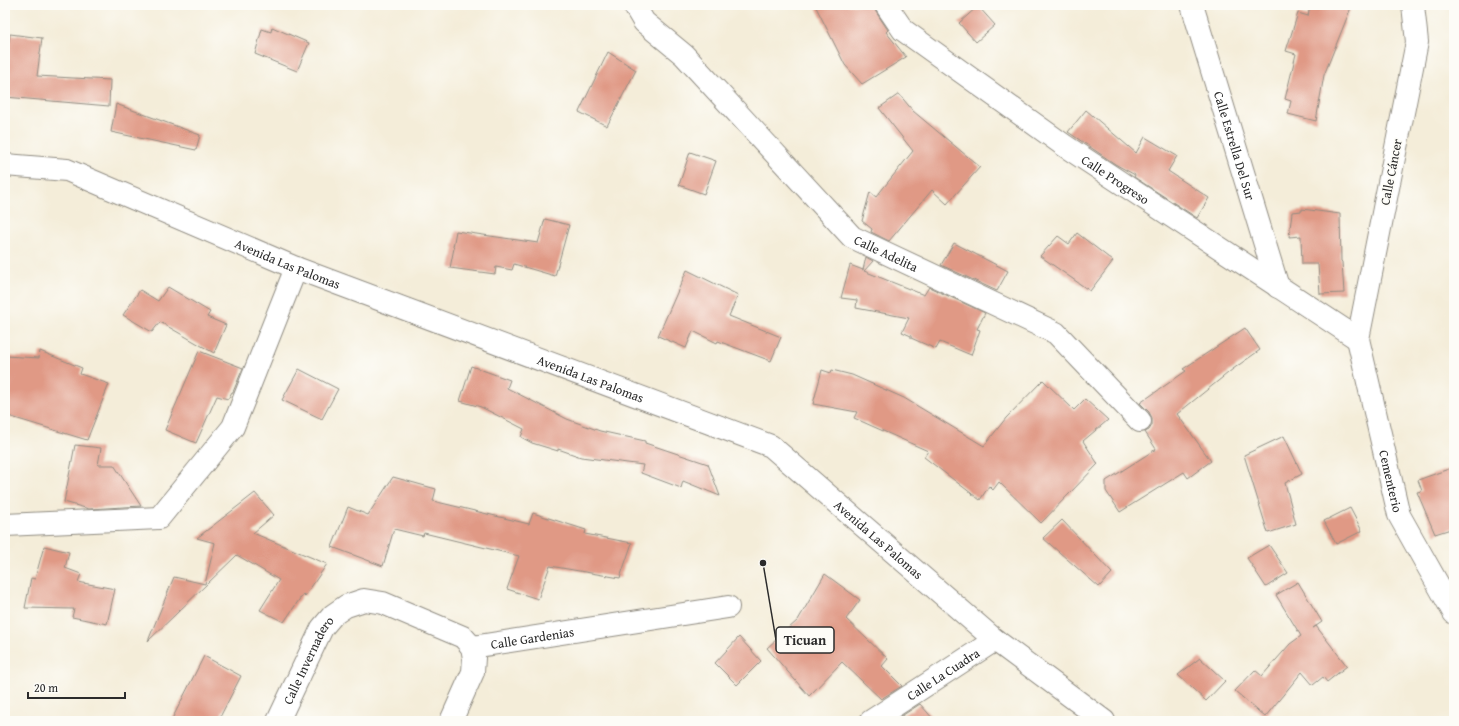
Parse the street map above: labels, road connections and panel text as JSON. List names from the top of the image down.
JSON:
{
  "streets": {
    "street": [
      "Calle Estrella Del Sur",
      "Calle Cáncer",
      "Calle Progreso",
      "Calle Adelita",
      "Avenida Las Palomas",
      "Cementerio",
      "Calle Gardenias",
      "Calle Invernadero",
      "Calle La Cuadra"
    ]
  },
  "crossings": [
    ["Calle Estrella Del Sur", "Calle Progreso"],
    ["Calle Cáncer", "Calle Progreso"],
    ["Calle Cáncer", "Cementerio"],
    ["Calle Progreso", "Cementerio"],
    ["Avenida Las Palomas", "Calle La Cuadra"],
    ["Calle Gardenias", "Calle Invernadero"]
  ],
  "places": ["Ticuan"],
  "scale_bar": "20 m"
}
